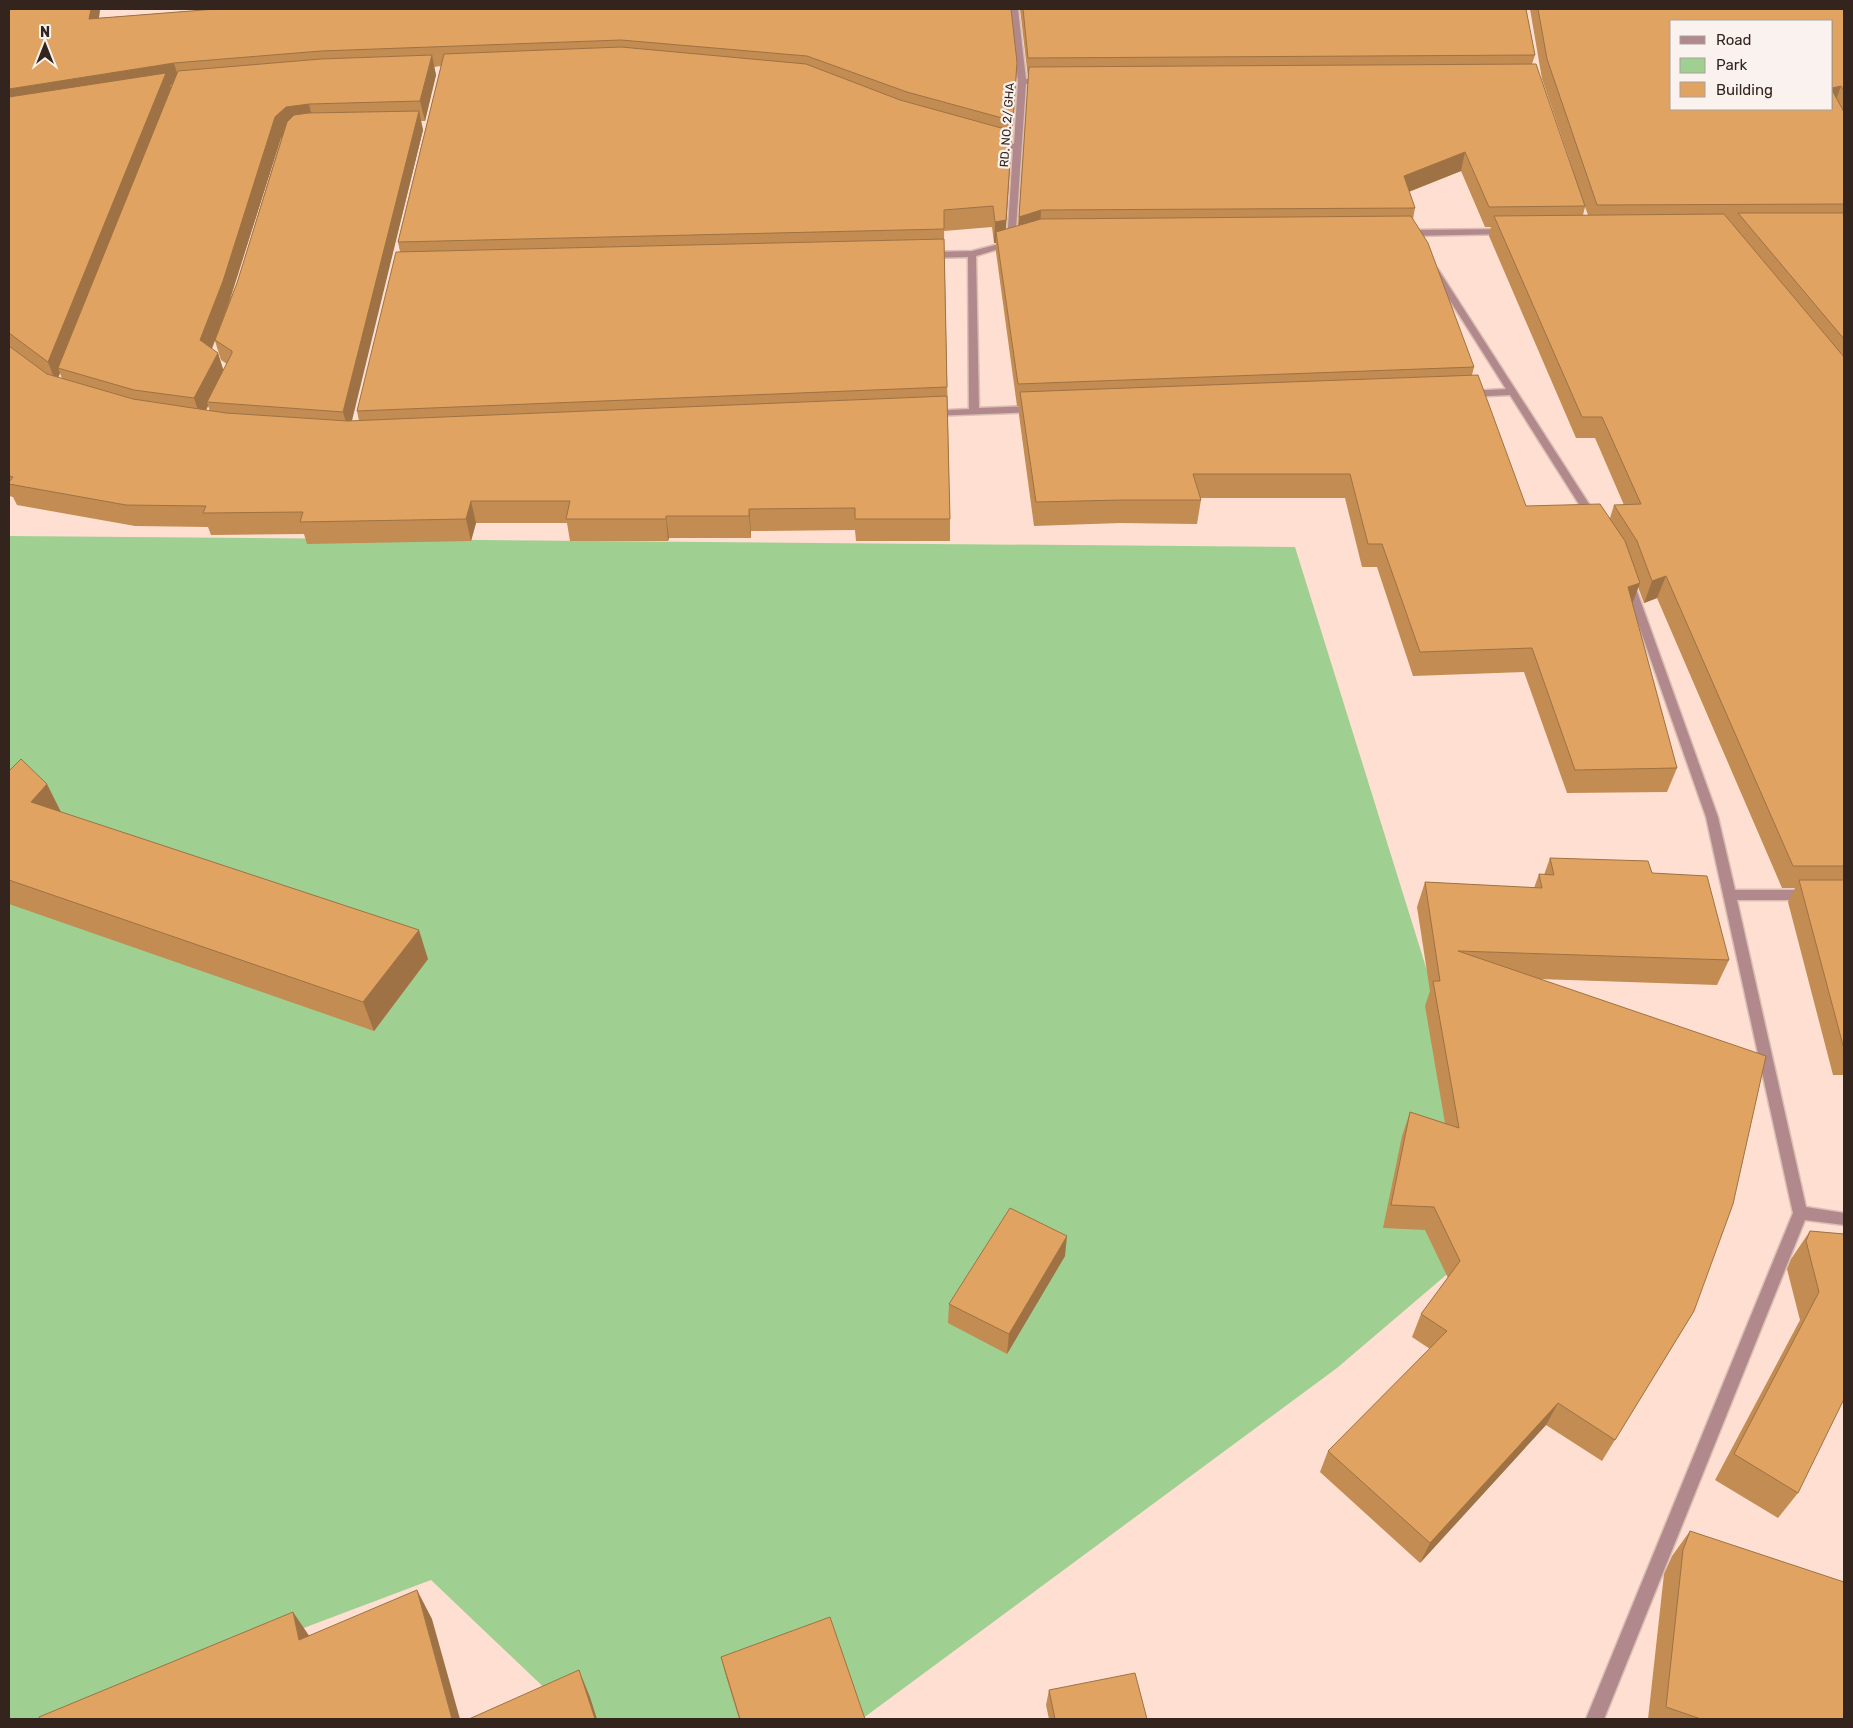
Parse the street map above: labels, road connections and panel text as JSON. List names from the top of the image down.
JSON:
{
  "streets": {
    "street": ["RD. NO. 2/ GHA"]
  },
  "legend": ["Road", "Park", "Building"],
  "north": "top"
}
